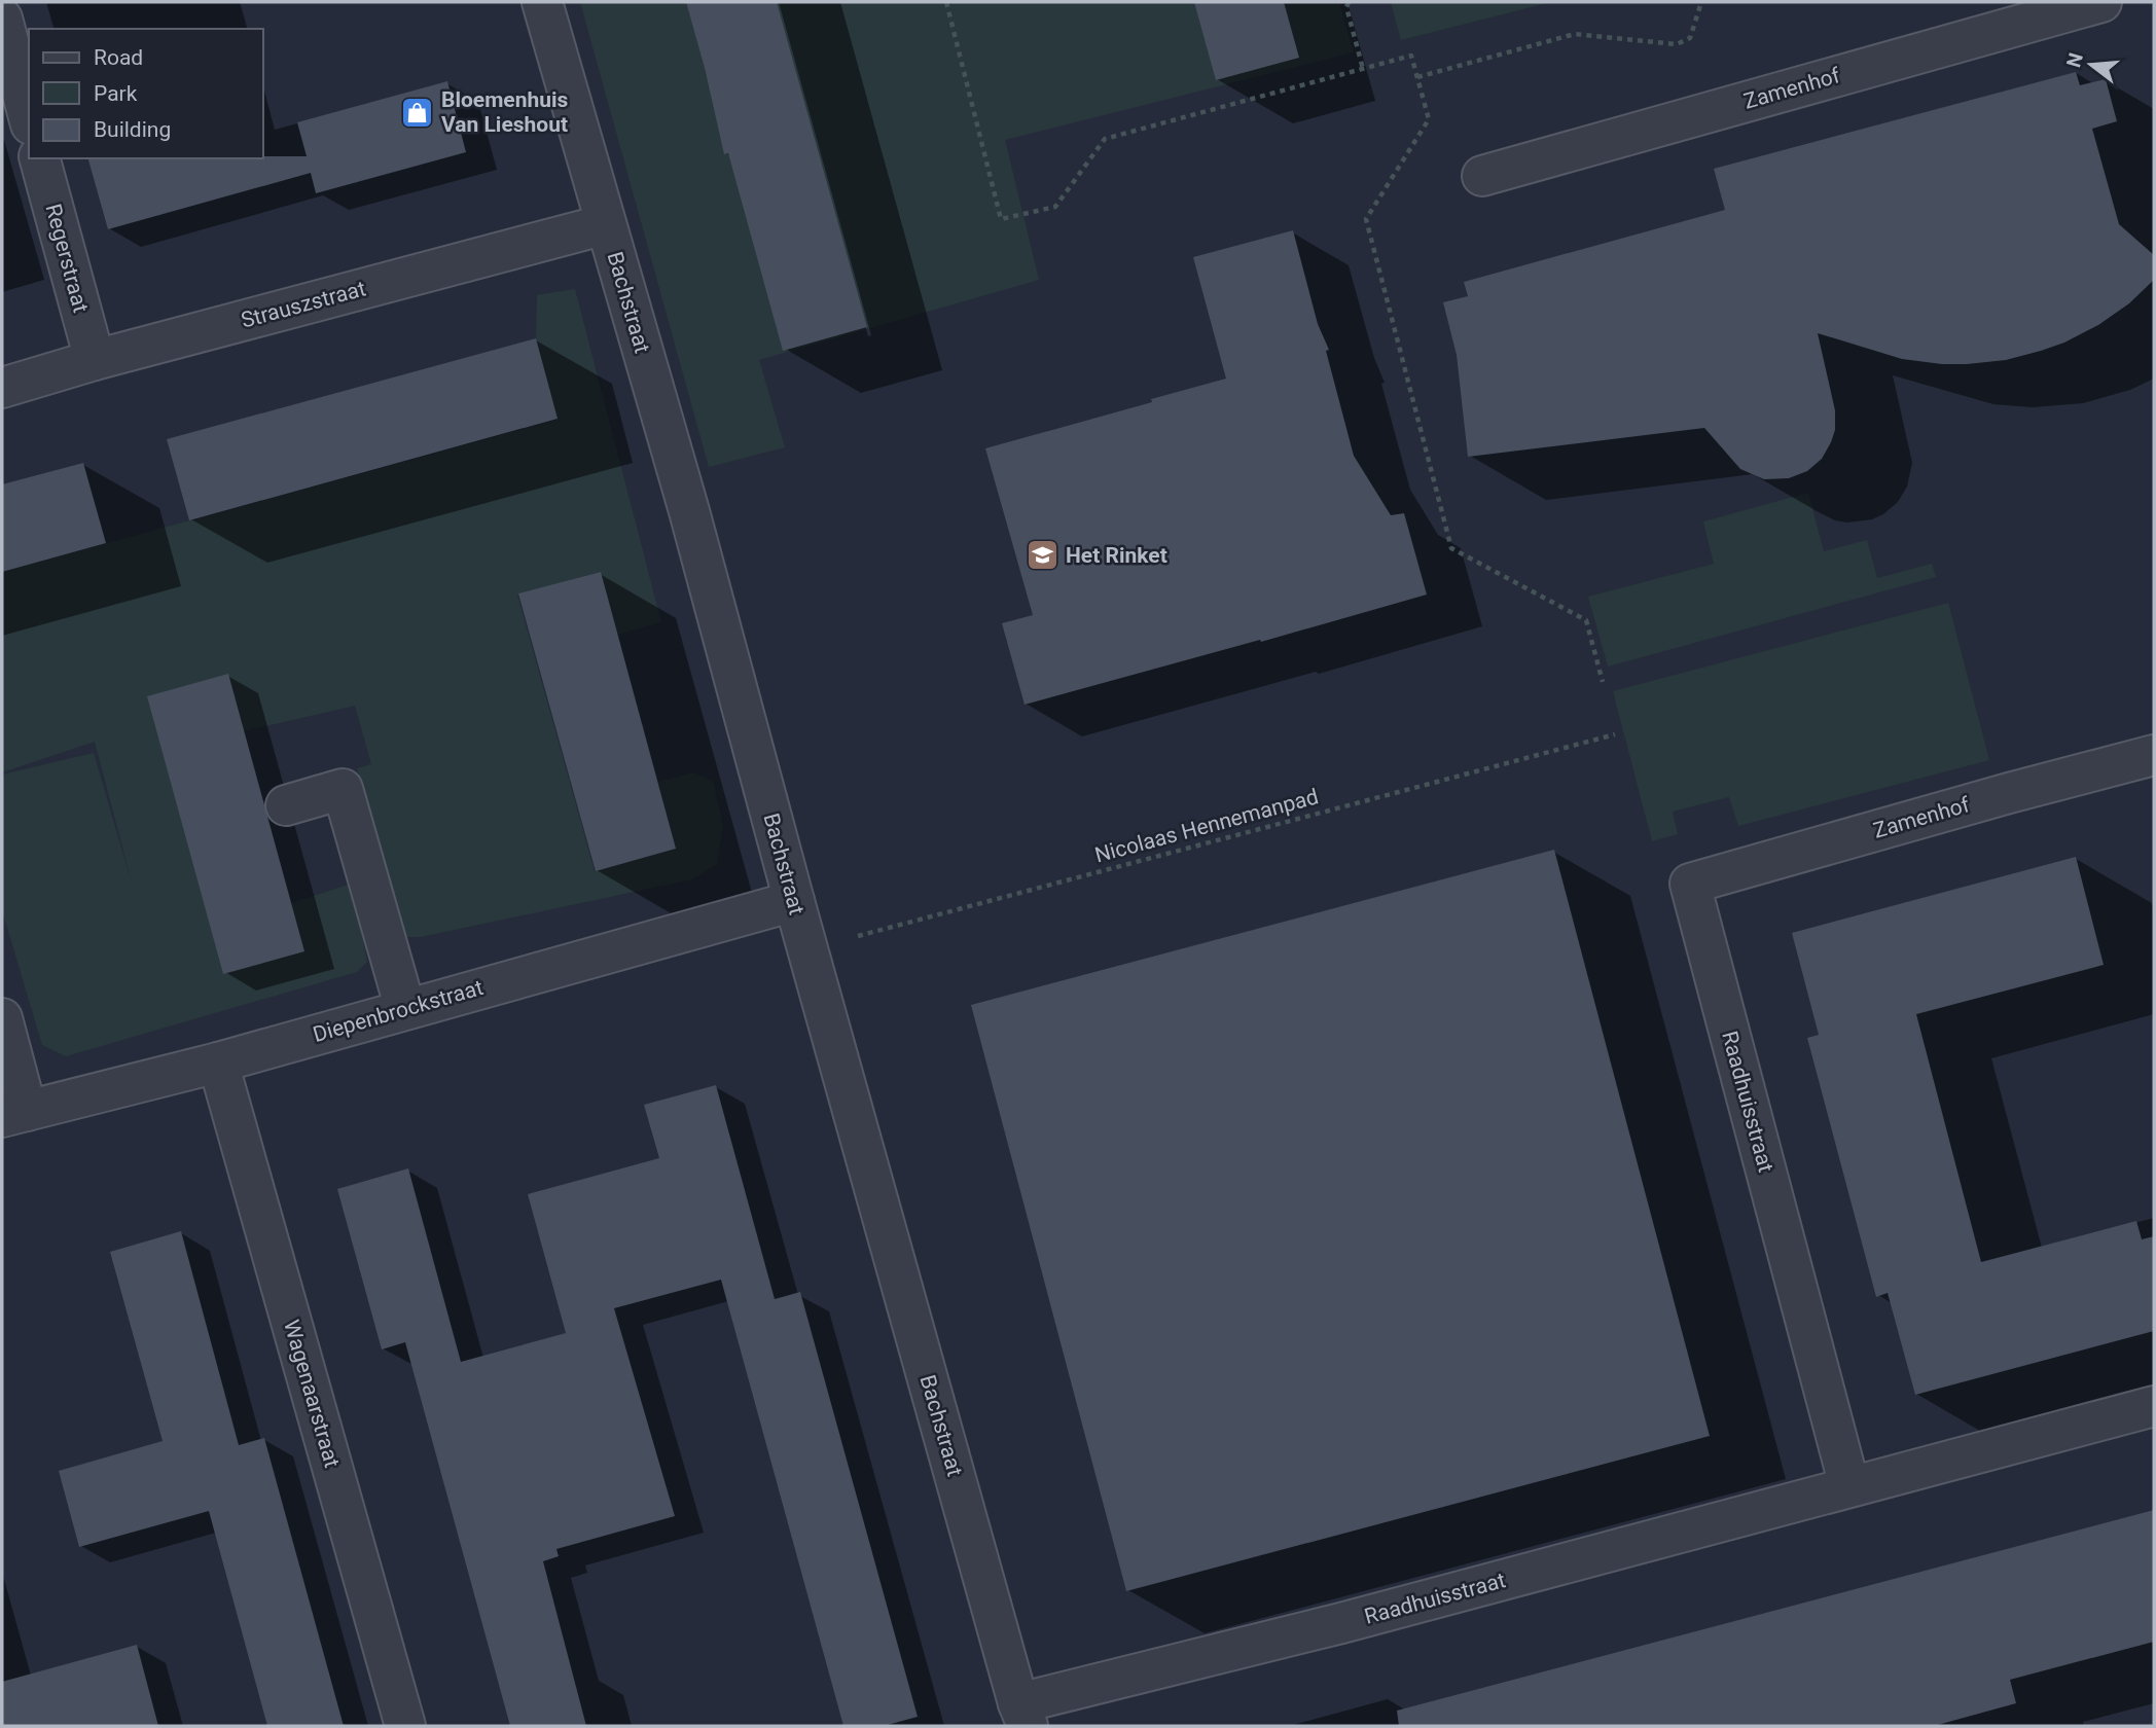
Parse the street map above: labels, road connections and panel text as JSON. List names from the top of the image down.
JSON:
{
  "streets": {
    "street": [
      "Zamenhof",
      "Regerstraat",
      "Bachstraat",
      "Strauszstraat",
      "Diepenbrockstraat",
      "Raadhuisstraat",
      "Wagenaarstraat"
    ],
    "path": ["Nicolaas Hennemanpad"]
  },
  "crossings": [
    ["Zamenhof", "Raadhuisstraat"],
    ["Regerstraat", "Strauszstraat"],
    ["Bachstraat", "Strauszstraat"],
    ["Bachstraat", "Nicolaas Hennemanpad"],
    ["Bachstraat", "Diepenbrockstraat"],
    ["Bachstraat", "Raadhuisstraat"],
    ["Diepenbrockstraat", "Wagenaarstraat"]
  ],
  "places": {
    "shop": ["Bloemenhuis Van Lieshout"],
    "school or university": ["Het Rinket"]
  },
  "legend": ["Road", "Park", "Building"],
  "north": "left"
}
